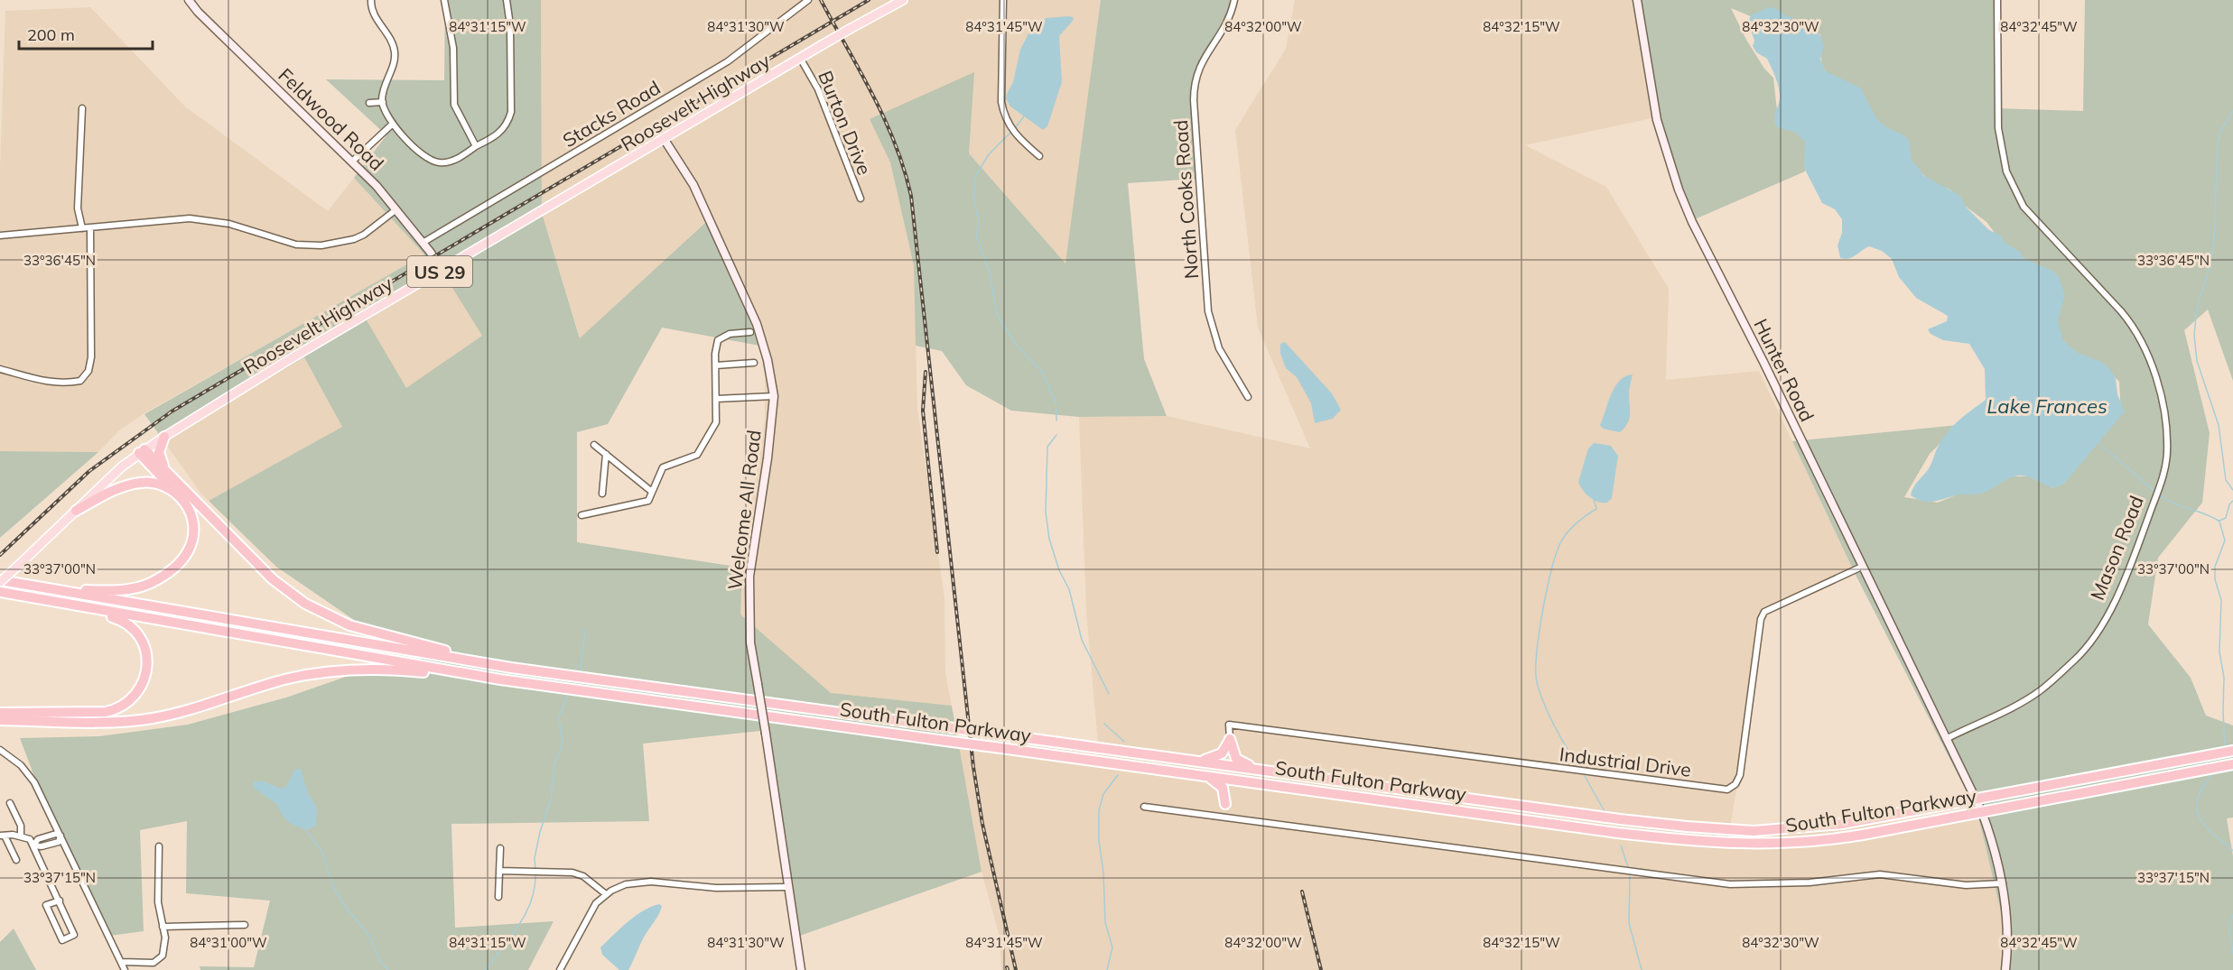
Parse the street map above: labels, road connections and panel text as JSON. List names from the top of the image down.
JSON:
{
  "streets": {
    "highway": ["South Fulton Parkway"],
    "main road": ["Roosevelt Highway", "US 29"],
    "street": [
      "Stacks Road",
      "Feldwood Road",
      "Burton Drive",
      "North Cooks Road",
      "Hunter Road",
      "Welcome All Road",
      "Mason Road",
      "Industrial Drive"
    ]
  },
  "crossings": [
    ["Roosevelt Highway", "Feldwood Road"],
    ["Roosevelt Highway", "Burton Drive"],
    ["Roosevelt Highway", "Welcome All Road"],
    ["Stacks Road", "Feldwood Road"],
    ["Hunter Road", "Mason Road"],
    ["Hunter Road", "Industrial Drive"]
  ],
  "water": ["Lake Frances"],
  "scale_bar": "200 m",
  "coordinates": [
    "84°31'15\"W",
    "84°31'30\"W",
    "84°31'45\"W",
    "84°32'00\"W",
    "84°32'15\"W",
    "84°32'30\"W",
    "84°32'45\"W",
    "33°36'45\"N",
    "33°37'00\"N",
    "33°37'15\"N",
    "84°31'00\"W"
  ]
}
